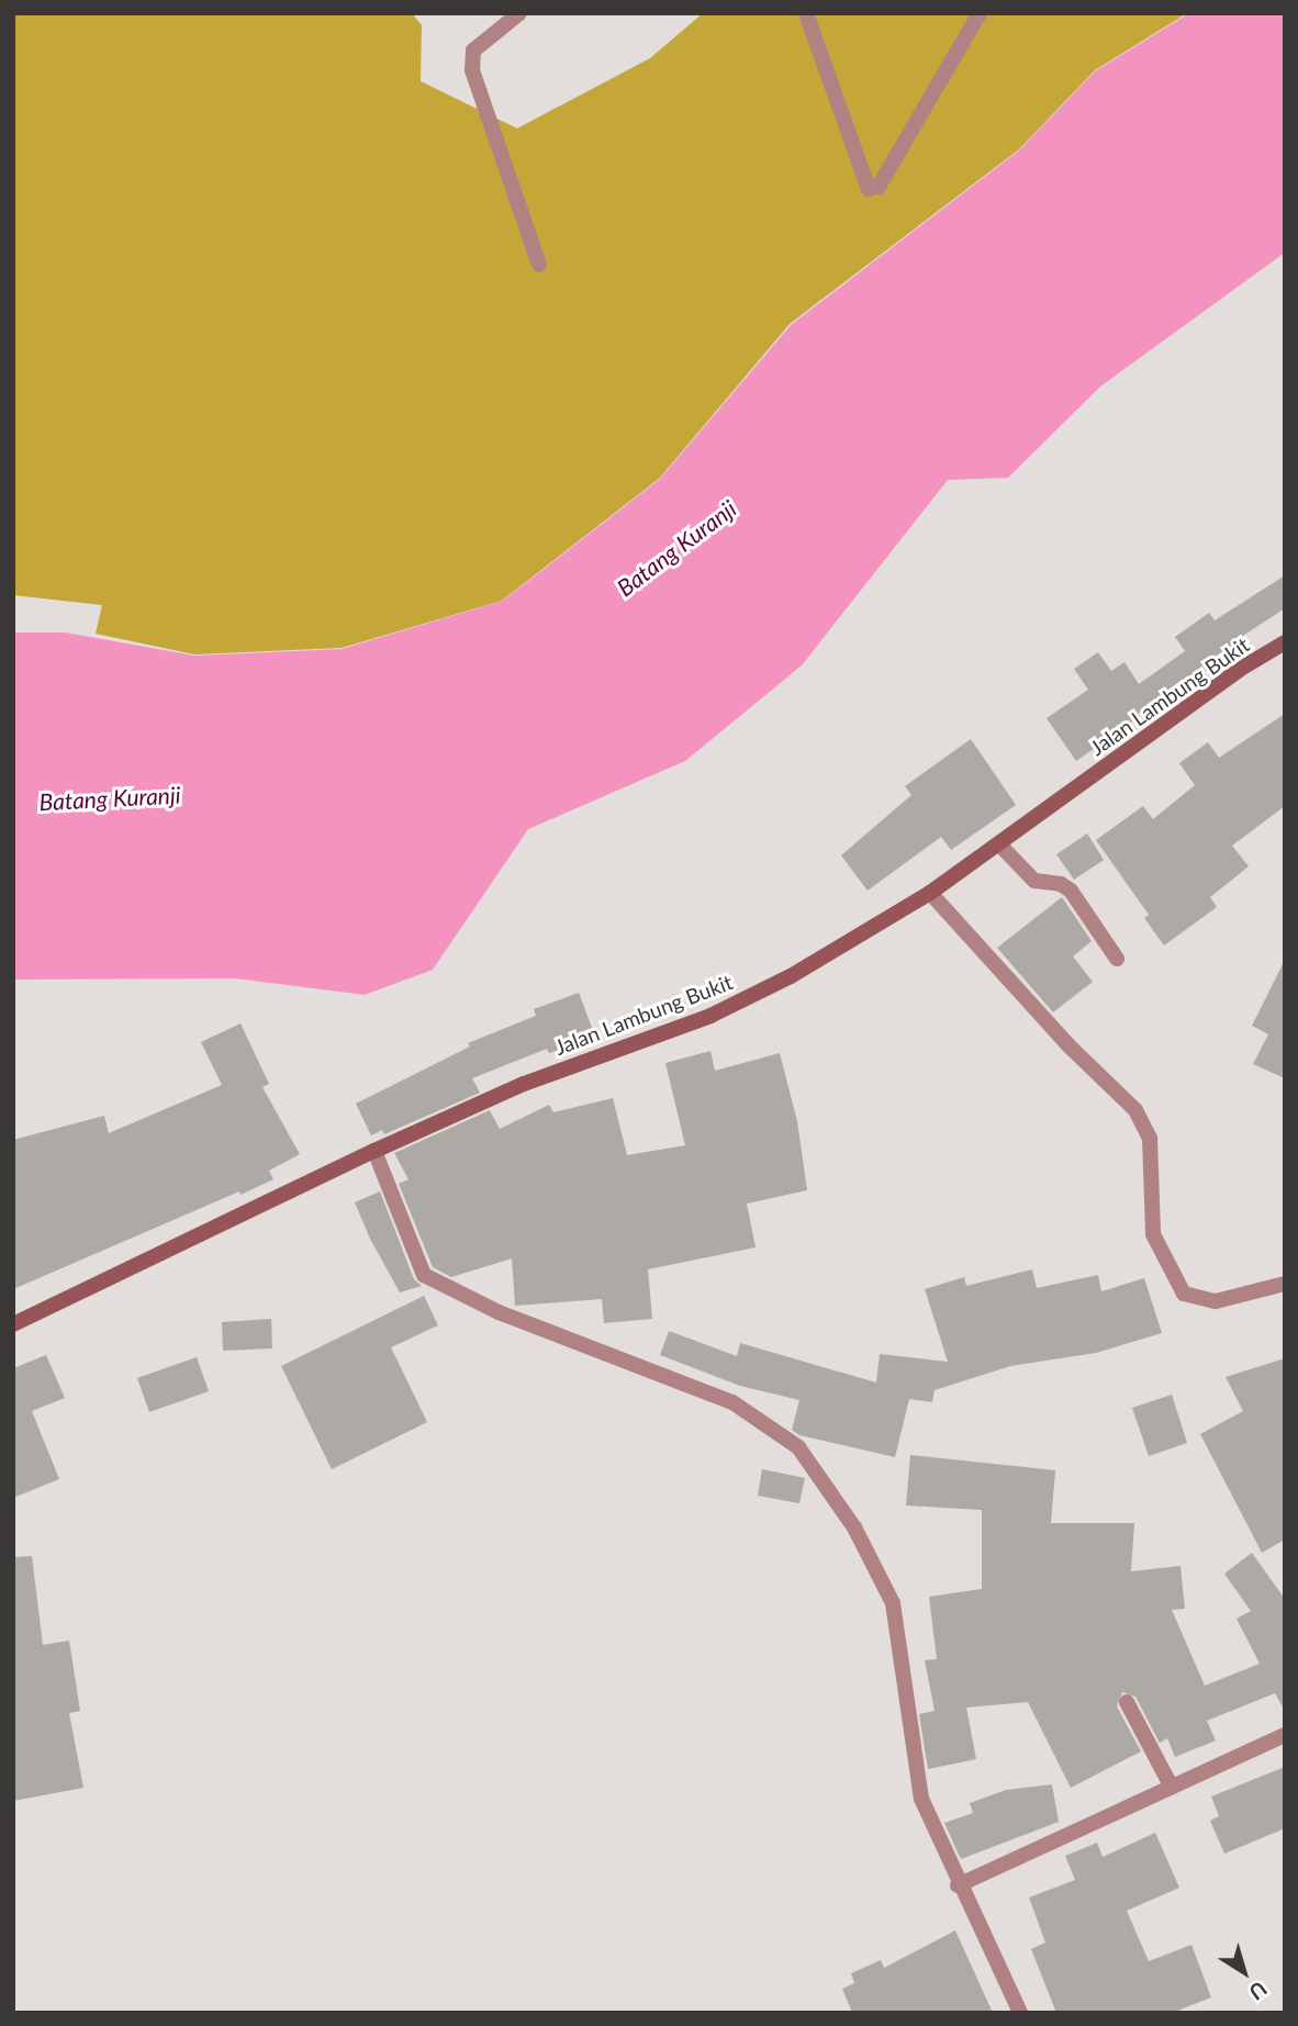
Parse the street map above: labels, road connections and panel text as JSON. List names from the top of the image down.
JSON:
{
  "streets": {
    "street": ["Jalan Lambung Bukit"]
  },
  "water": ["Batang Kuranji"],
  "north": "bottom right"
}
